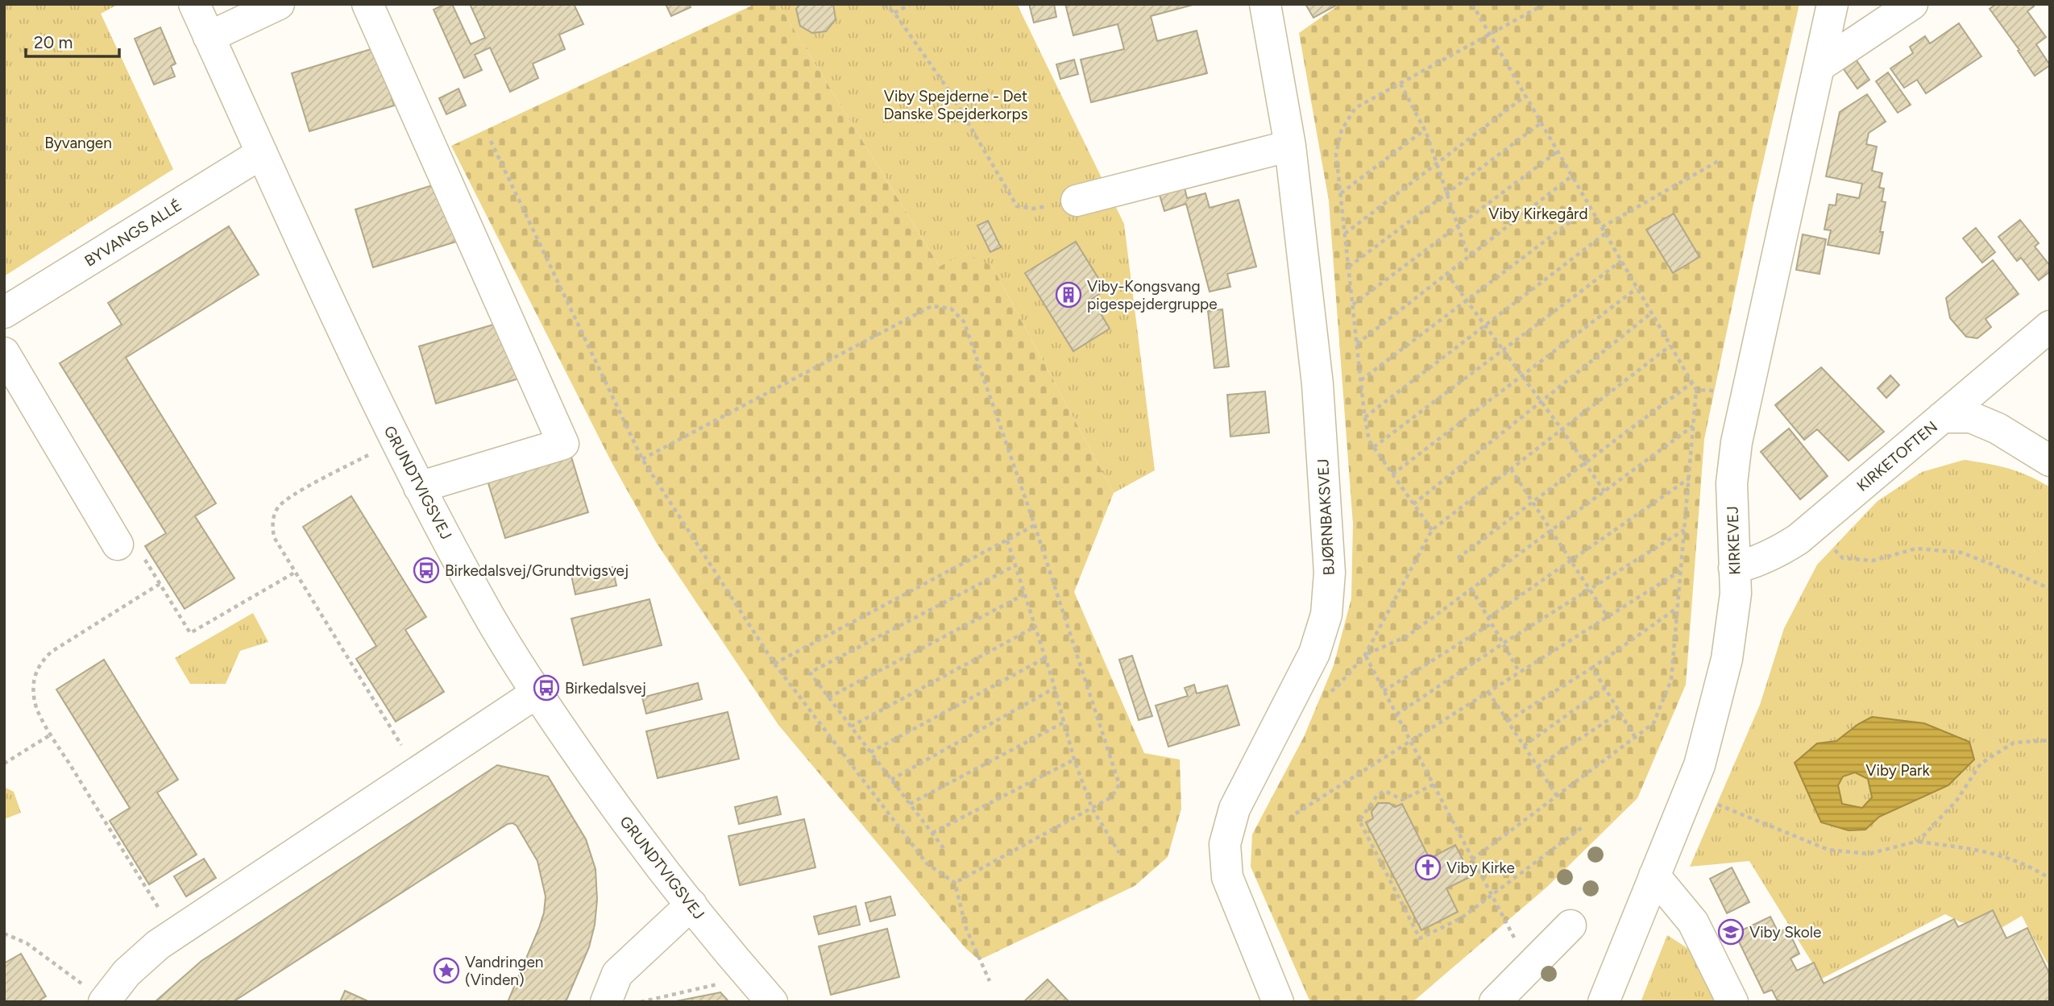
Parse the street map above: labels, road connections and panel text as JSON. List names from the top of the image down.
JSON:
{
  "streets": {
    "street": [
      "BYVANGS ALLÉ",
      "KIRKETOFTEN",
      "GRUNDTVIGSVEJ",
      "BJØRNBAKSVEJ",
      "KIRKEVEJ"
    ]
  },
  "crossings": [
    ["BYVANGS ALLÉ", "GRUNDTVIGSVEJ"],
    ["KIRKETOFTEN", "KIRKEVEJ"]
  ],
  "parks": [
    "Viby Spejderne - Det Danske Spejderkorps",
    "Byvangen",
    "Viby Kirkegård",
    "Viby Park"
  ],
  "places": {
    "building": ["Viby-Kongsvang pigespejdergruppe"],
    "bus stop": ["Birkedalsvej/Grundtvigsvej", "Birkedalsvej"],
    "church": ["Viby Kirke"],
    "school or university": ["Viby Skole"],
    "place": ["Vandringen (Vinden)"]
  },
  "scale_bar": "20 m"
}
